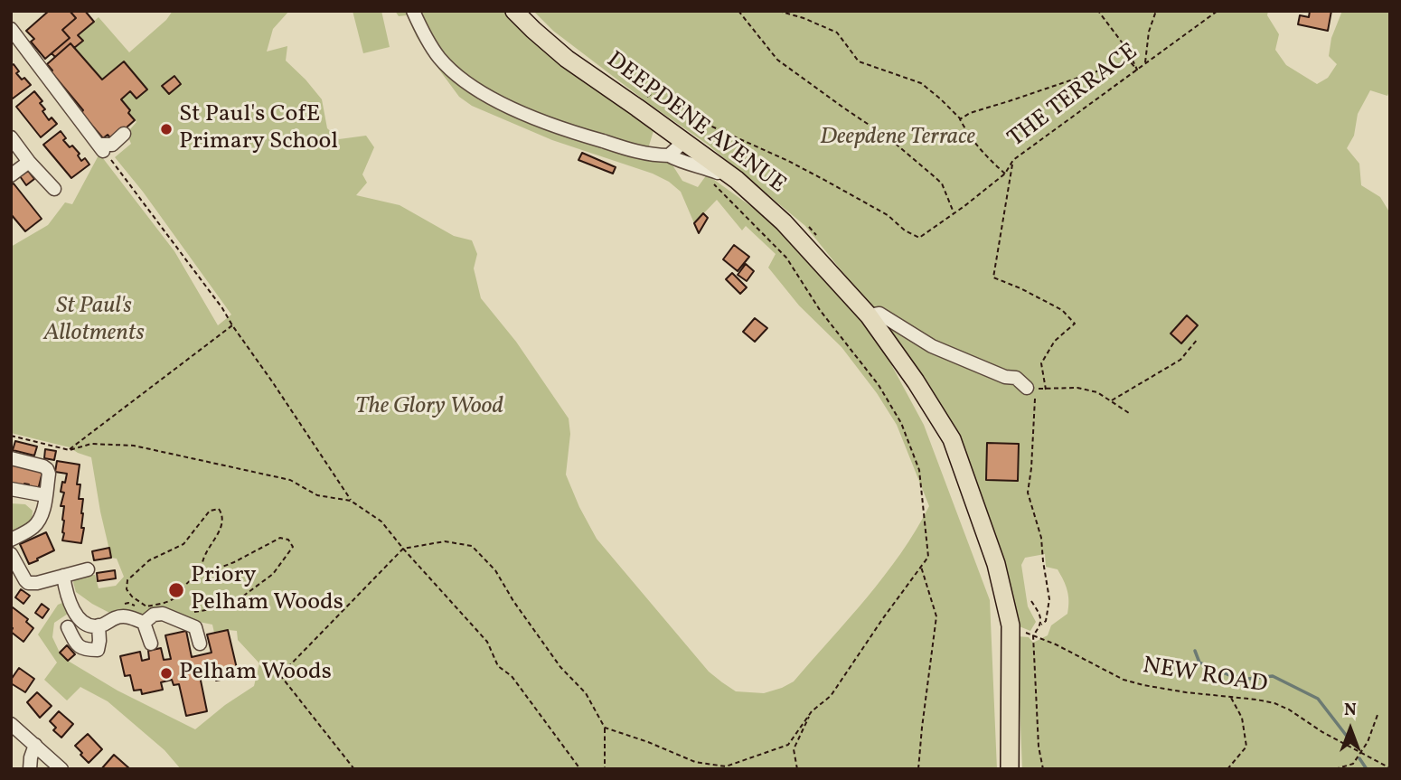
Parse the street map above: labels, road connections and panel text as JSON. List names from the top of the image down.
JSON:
{
  "streets": {
    "highway": ["DEEPDENE AVENUE"],
    "path": ["THE TERRACE", "NEW ROAD"]
  },
  "crossings": [
    ["DEEPDENE AVENUE", "NEW ROAD"]
  ],
  "parks": ["Deepdene Terrace", "St Paul's Allotments", "The Glory Wood"],
  "places": ["St Paul's CofE Primary School", "Priory Pelham Woods", "Pelham Woods"],
  "north": "top"
}
